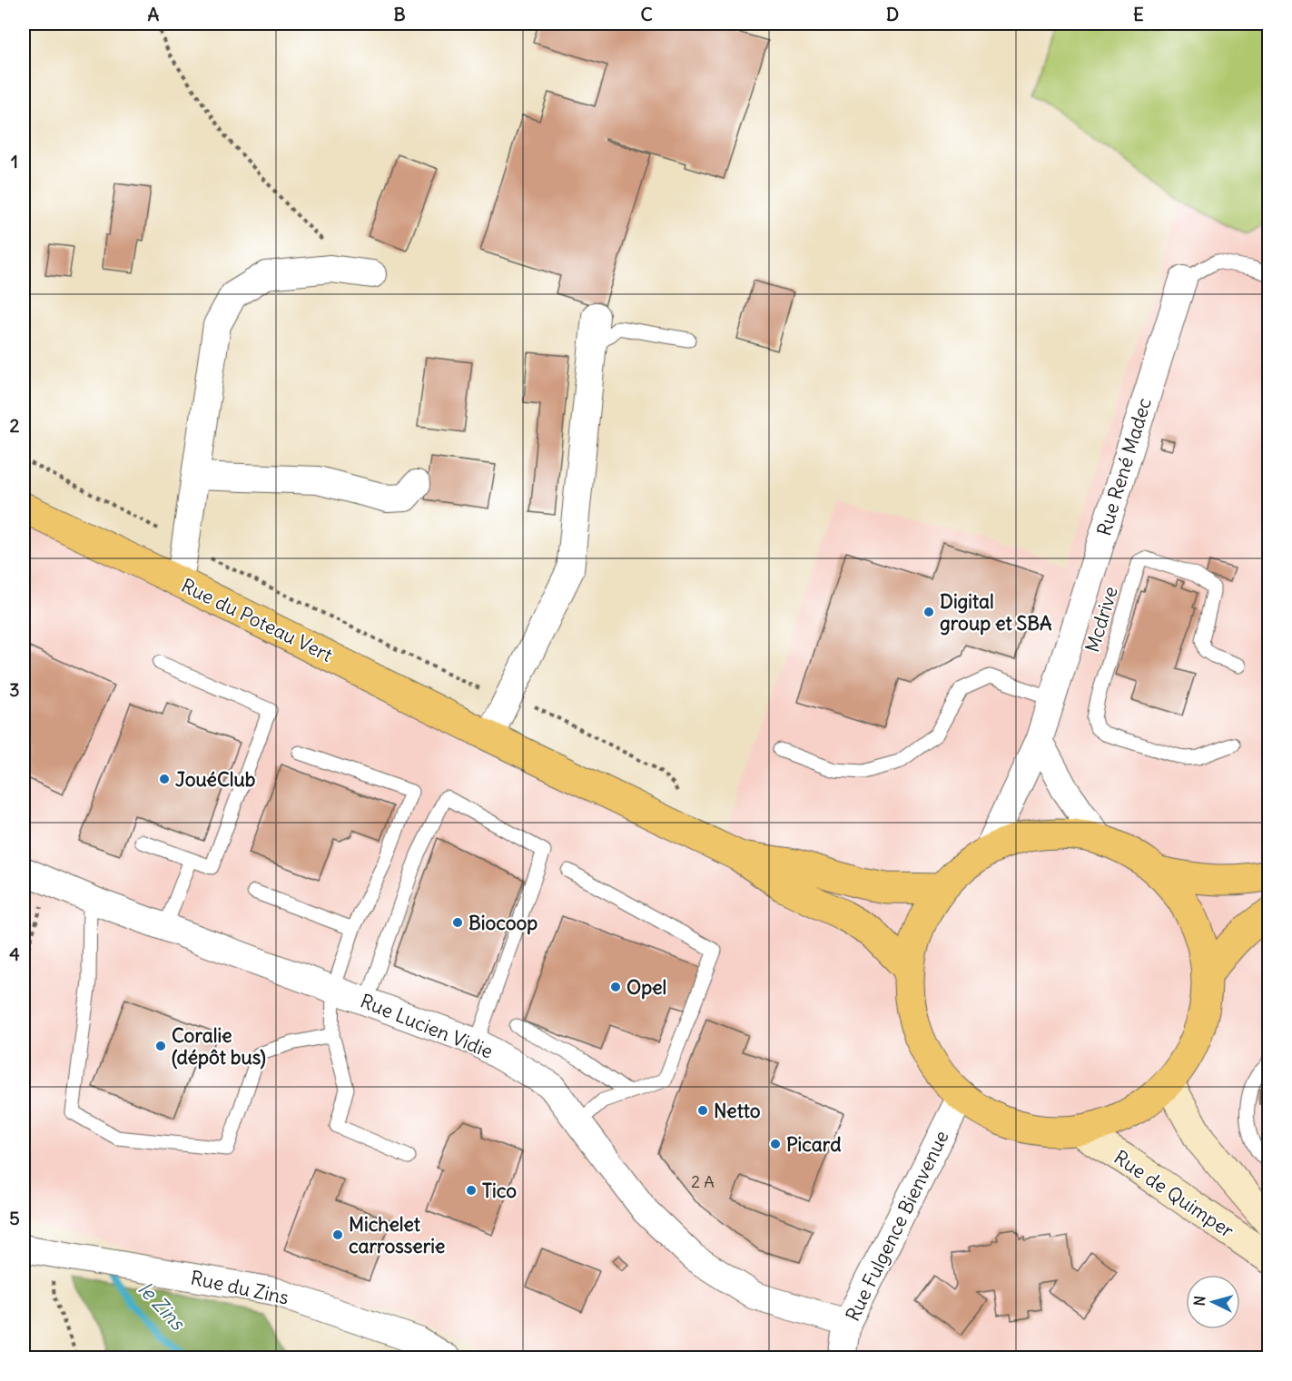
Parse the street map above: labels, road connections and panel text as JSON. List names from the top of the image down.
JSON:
{
  "streets": {
    "main road": ["Rue du Poteau Vert", "Rue de Quimper"],
    "street": [
      "Rue René Madec",
      "Rue Lucien Vidie",
      "Rue Fulgence Bienvenue",
      "Rue du Zins"
    ],
    "lane": ["Mcdrive"]
  },
  "crossings": [
    ["Rue Lucien Vidie", "Rue Fulgence Bienvenue"]
  ],
  "water": ["le Zins"],
  "places": [
    "Digital group et SBA",
    "JouéClub",
    "Biocoop",
    "Opel",
    "Coralie (dépôt bus)",
    "Netto",
    "Picard",
    "Tico",
    "Michelet carrosserie"
  ],
  "house_numbers": ["2 A"],
  "north": "left",
  "grid": {
    "columns": [
      "A",
      "B",
      "C",
      "D",
      "E"
    ],
    "rows": [
      "1",
      "2",
      "3",
      "4",
      "5"
    ]
  }
}
